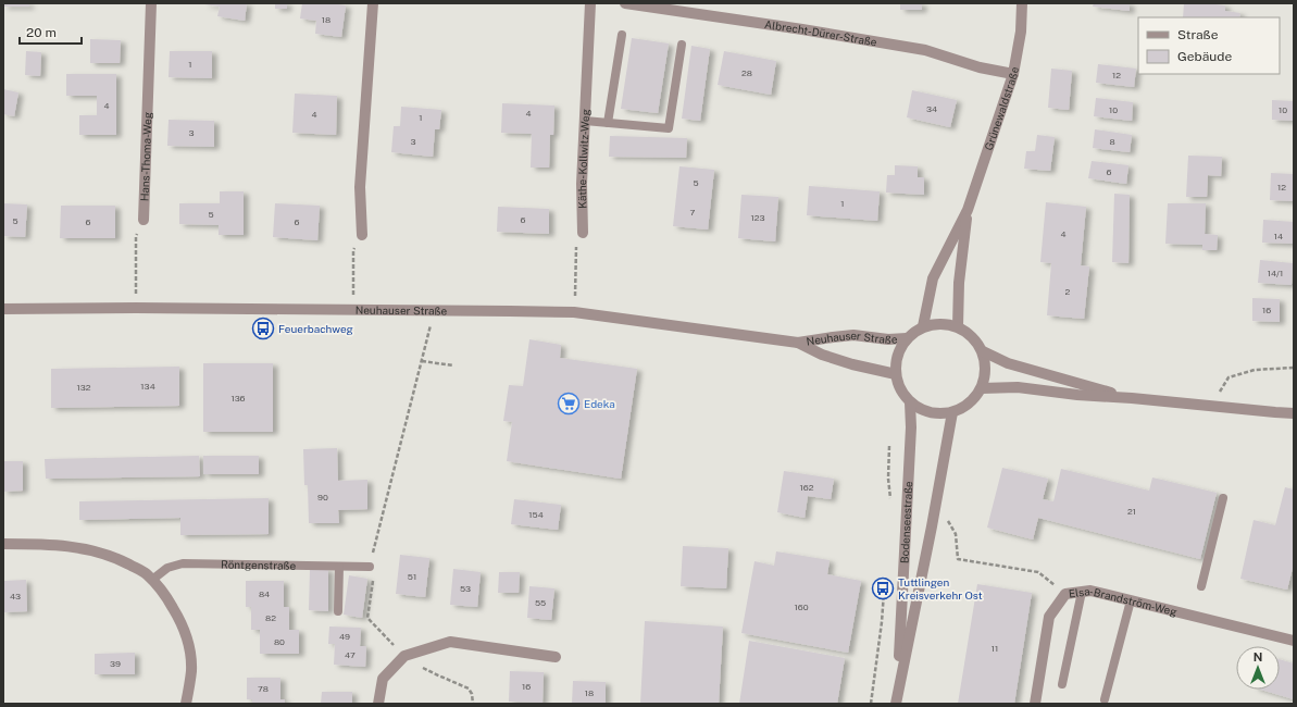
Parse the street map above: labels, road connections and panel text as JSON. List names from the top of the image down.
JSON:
{
  "streets": {
    "street": [
      "Albrecht-Dürer-Straße",
      "Grünewaldstraße",
      "Hans-Thoma-Weg",
      "Käthe-Kollwitz-Weg",
      "Neuhauser Straße",
      "Bodenseestraße",
      "Elsa-Brandström-Weg"
    ],
    "lane": ["Röntgenstraße"]
  },
  "crossings": [
    ["Albrecht-Dürer-Straße", "Grünewaldstraße"],
    ["Grünewaldstraße", "Neuhauser Straße"],
    ["Grünewaldstraße", "Bodenseestraße"],
    ["Neuhauser Straße", "Bodenseestraße"]
  ],
  "places": {
    "bus stop": ["Feuerbachweg", "Tuttlingen Kreisverkehr Ost"],
    "supermarket": ["Edeka"]
  },
  "house_numbers": [
    "18",
    "1",
    "28",
    "12",
    "4",
    "34",
    "10",
    "10",
    "4",
    "4",
    "1",
    "3",
    "3",
    "8",
    "6",
    "5",
    "12",
    "1",
    "7",
    "5",
    "123",
    "6",
    "5",
    "6",
    "6",
    "4",
    "14",
    "14/1",
    "2",
    "16",
    "134",
    "132",
    "136",
    "162",
    "90",
    "21",
    "154",
    "51",
    "53",
    "84",
    "43",
    "55",
    "160",
    "82",
    "49",
    "80",
    "11",
    "47",
    "39",
    "16",
    "78",
    "18"
  ],
  "legend": ["Straße", "Gebäude"],
  "scale_bar": "20 m",
  "north": "top"
}
